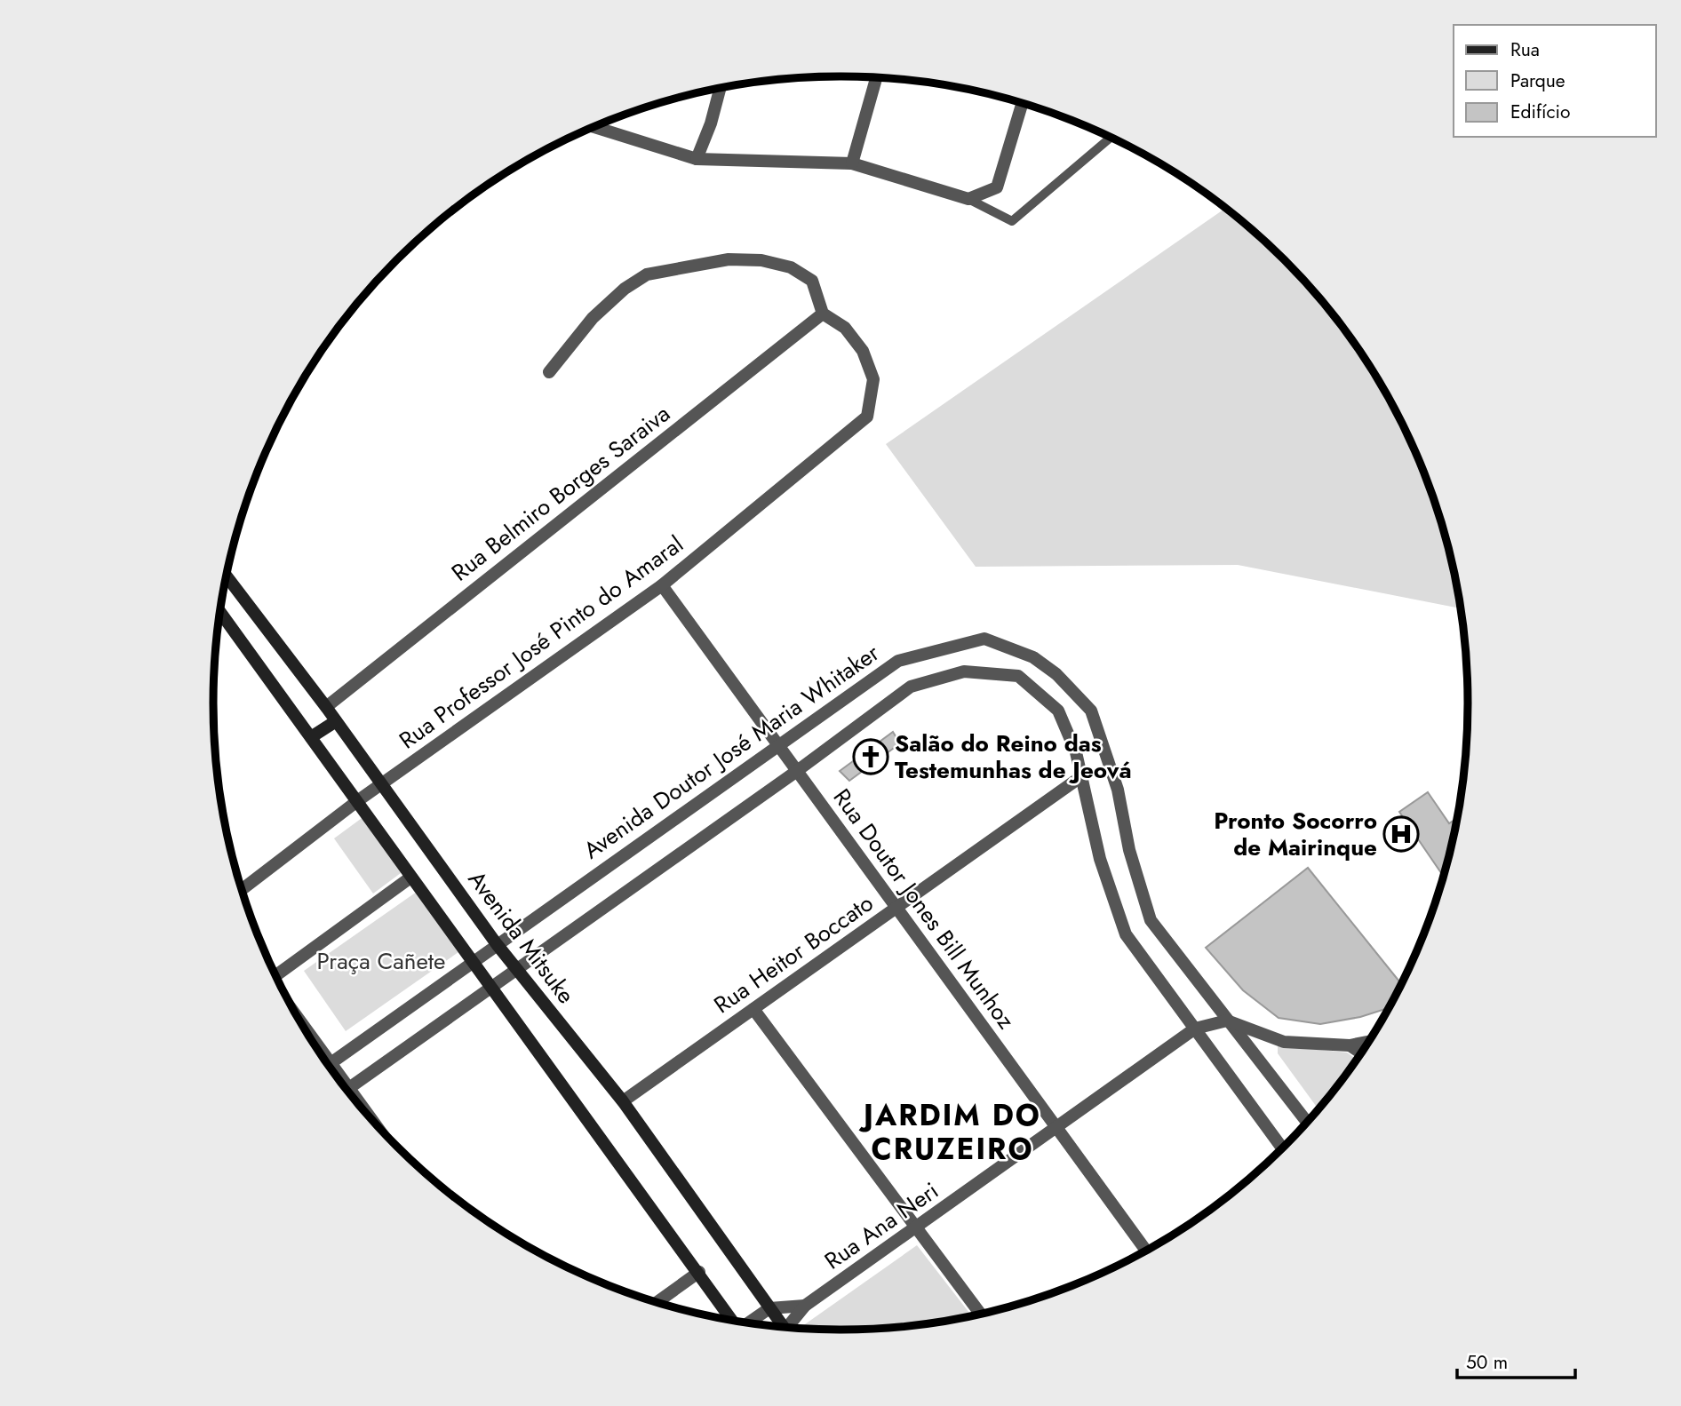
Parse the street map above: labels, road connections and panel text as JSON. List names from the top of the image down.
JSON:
{
  "streets": {
    "main road": ["Avenida Mitsuke"],
    "street": [
      "Rua Belmiro Borges Saraiva",
      "Rua Professor José Pinto do Amaral",
      "Avenida Doutor José Maria Whitaker",
      "Rua Doutor Jones Bill Munhoz",
      "Rua Heitor Boccato",
      "Rua Ana Neri"
    ]
  },
  "crossings": [
    ["Rua Belmiro Borges Saraiva", "Rua Professor José Pinto do Amaral"],
    ["Rua Belmiro Borges Saraiva", "Avenida Mitsuke"],
    ["Rua Professor José Pinto do Amaral", "Rua Doutor Jones Bill Munhoz"],
    ["Rua Professor José Pinto do Amaral", "Avenida Mitsuke"],
    ["Avenida Doutor José Maria Whitaker", "Rua Doutor Jones Bill Munhoz"],
    ["Avenida Doutor José Maria Whitaker", "Avenida Mitsuke"],
    ["Rua Doutor Jones Bill Munhoz", "Rua Heitor Boccato"],
    ["Rua Doutor Jones Bill Munhoz", "Rua Ana Neri"],
    ["Avenida Mitsuke", "Rua Heitor Boccato"]
  ],
  "districts": ["JARDIM DO CRUZEIRO"],
  "parks": ["Praça Cañete"],
  "places": {
    "church": ["Salão do Reino das Testemunhas de Jeová"],
    "hospital": ["Pronto Socorro de Mairinque"]
  },
  "legend": ["Rua", "Parque", "Edifício"],
  "scale_bar": "50 m"
}
